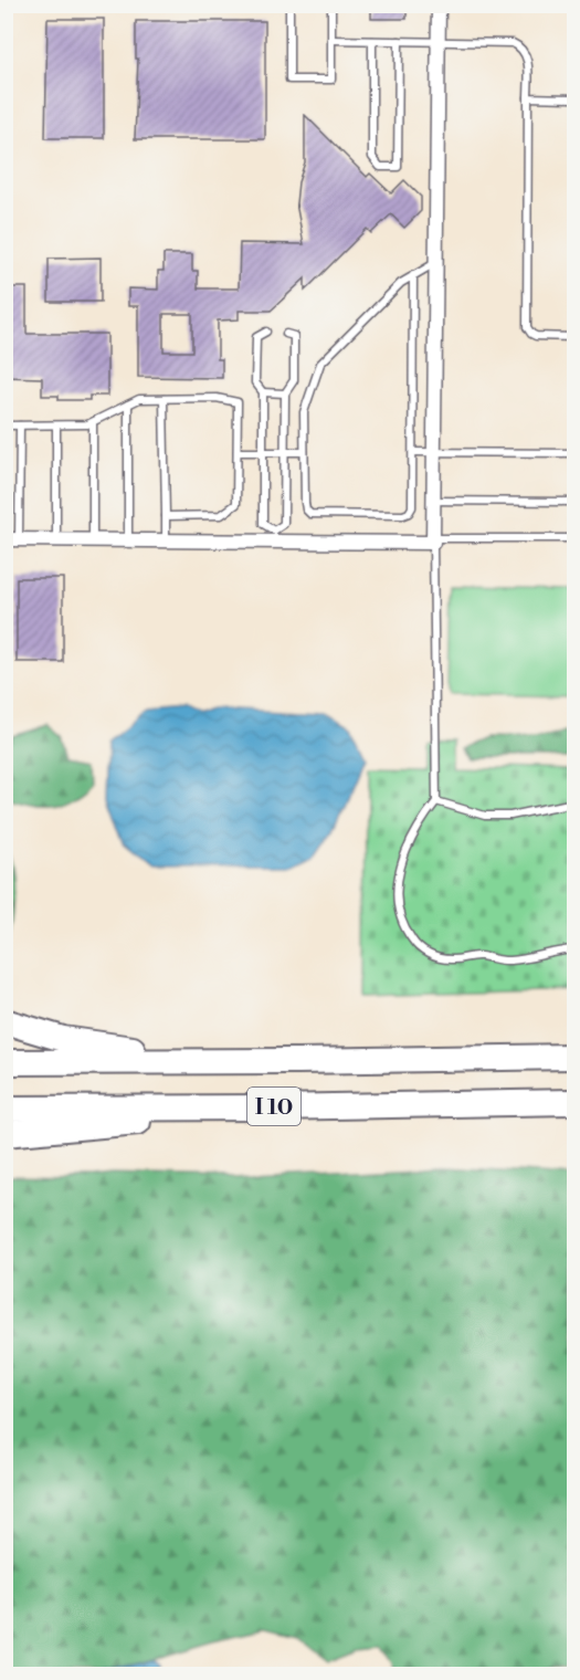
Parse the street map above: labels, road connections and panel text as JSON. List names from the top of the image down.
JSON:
{
  "streets": {
    "highway": ["I 10"]
  }
}
